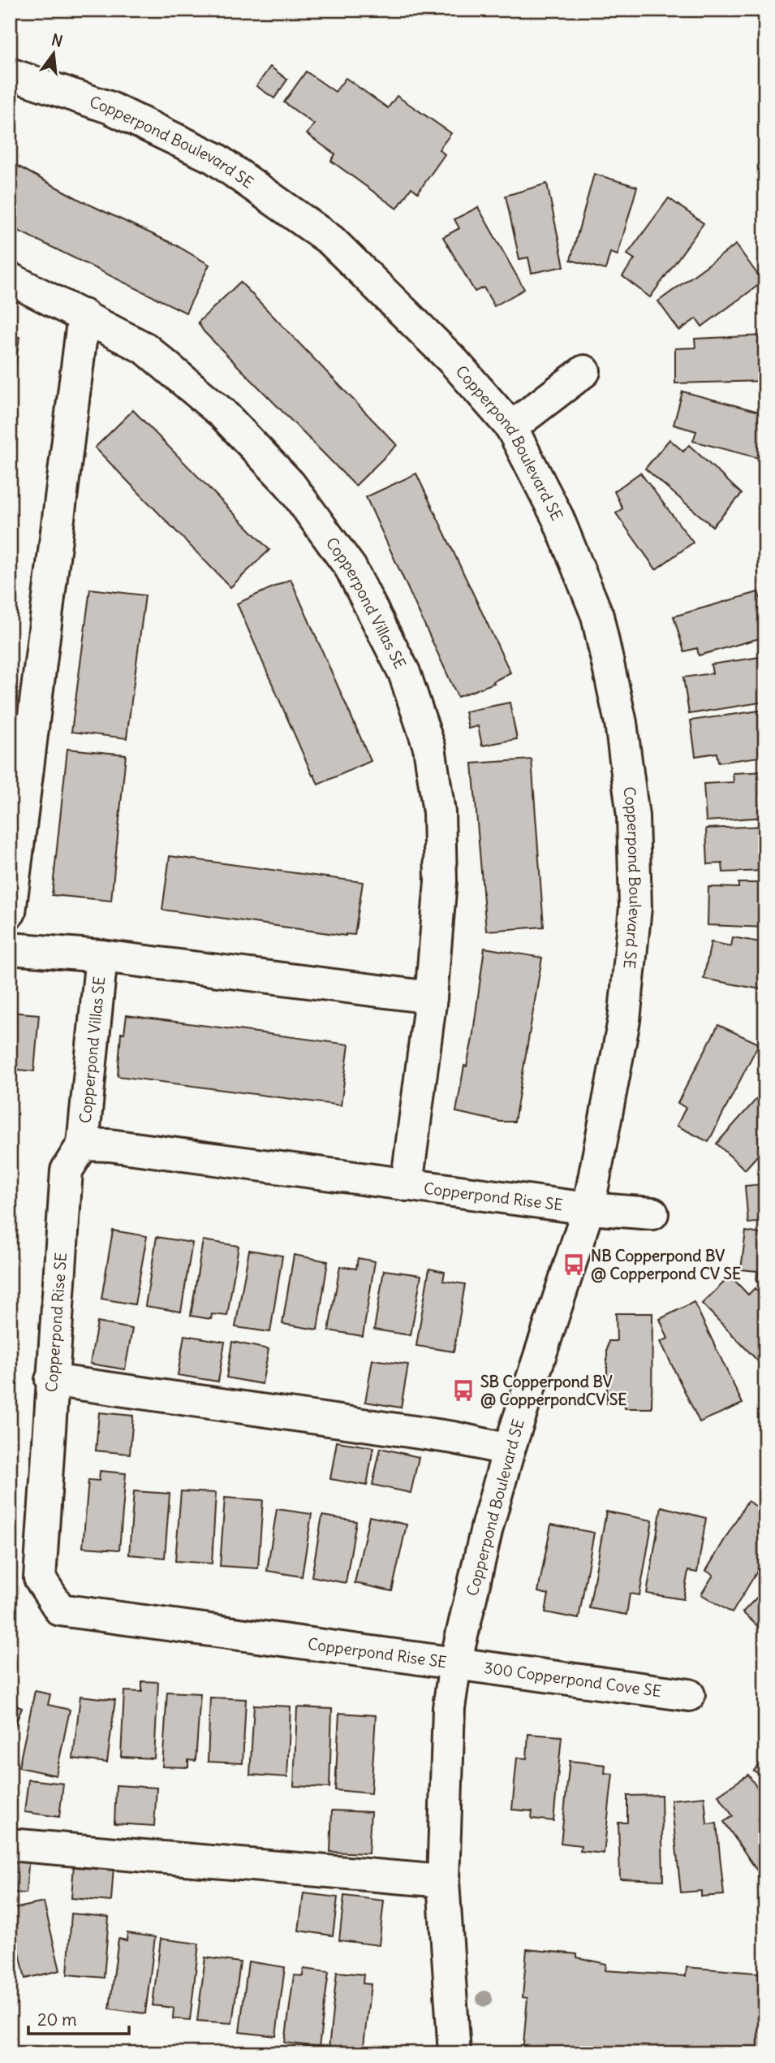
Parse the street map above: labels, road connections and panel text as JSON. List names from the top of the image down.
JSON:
{
  "streets": {
    "street": [
      "Copperpond Boulevard SE",
      "Copperpond Villas SE",
      "Copperpond Rise SE",
      "300 Copperpond Cove SE"
    ]
  },
  "crossings": [
    ["Copperpond Boulevard SE", "Copperpond Rise SE"],
    ["Copperpond Boulevard SE", "300 Copperpond Cove SE"],
    ["Copperpond Villas SE", "Copperpond Rise SE"],
    ["Copperpond Rise SE", "300 Copperpond Cove SE"]
  ],
  "places": {
    "bus stop": ["NB Copperpond BV @ Copperpond CV SE", "SB Copperpond BV @ CopperpondCV SE"]
  },
  "scale_bar": "20 m",
  "north": "top"
}
